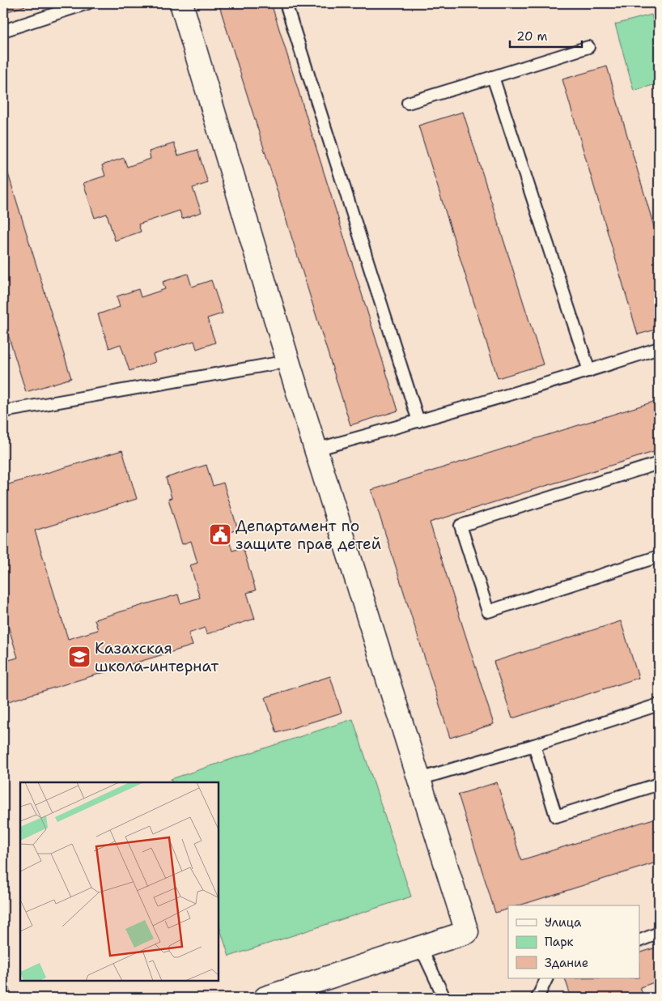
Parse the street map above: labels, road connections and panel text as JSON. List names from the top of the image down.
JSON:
{
  "places": {
    "public building": ["Департамент по защите прав детей"],
    "school or university": ["Казахская школа-интернат"]
  },
  "legend": ["Улица", "Парк", "Здание"],
  "scale_bar": "20 m"
}
